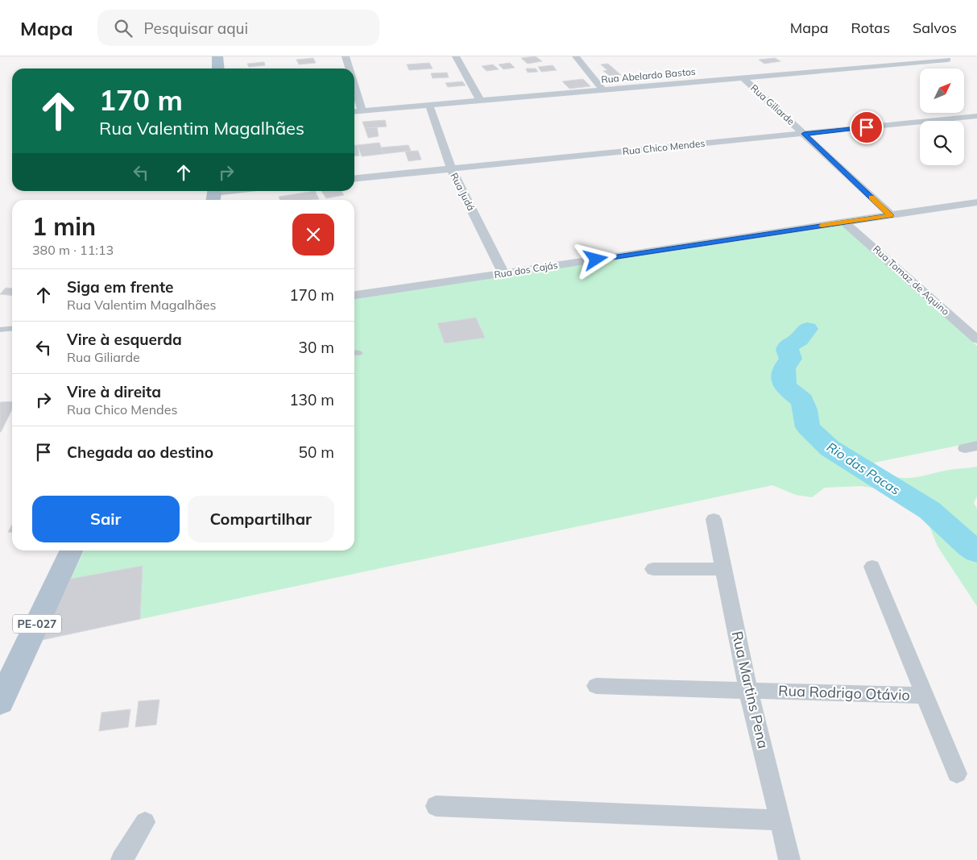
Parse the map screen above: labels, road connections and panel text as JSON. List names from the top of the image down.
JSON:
{
  "streets": {
    "main road": ["PE-027"],
    "street": [
      "Rua Abelardo Bastos",
      "Rua Giliarde",
      "Rua Chico Mendes",
      "Rua Judá",
      "Rua dos Cajás",
      "Rua Tomaz de Aquino",
      "Rua Martins Pena",
      "Rua Rodrigo Otávio"
    ]
  },
  "crossings": [
    ["Rua Abelardo Bastos", "Rua Giliarde"],
    ["Rua Abelardo Bastos", "Rua Judá"],
    ["Rua Giliarde", "Rua Chico Mendes"],
    ["Rua Chico Mendes", "Rua Judá"],
    ["Rua Judá", "Rua dos Cajás"],
    ["Rua dos Cajás", "Rua Tomaz de Aquino"],
    ["Rua Martins Pena", "Rua Rodrigo Otávio"]
  ],
  "water": ["Rio das Pacas"],
  "north": "top right",
  "page": {
    "header": "Mapa",
    "search": "Pesquisar aqui",
    "nav": ["Mapa", "Rotas", "Salvos"],
    "turn": ["170 m", "Rua Valentim Magalhães"],
    "heading": ["1 min", "380 m · 11:13"],
    "list": [
      {
        "name": "Siga em frente",
        "note": "Rua Valentim Magalhães",
        "value": "170 m"
      },
      {
        "name": "Vire à esquerda",
        "note": "Rua Giliarde",
        "value": "30 m"
      },
      {
        "name": "Vire à direita",
        "note": "Rua Chico Mendes",
        "value": "130 m"
      },
      {
        "name": "Chegada ao destino",
        "value": "50 m"
      }
    ],
    "buttons": ["Sair", "Compartilhar"]
  }
}
